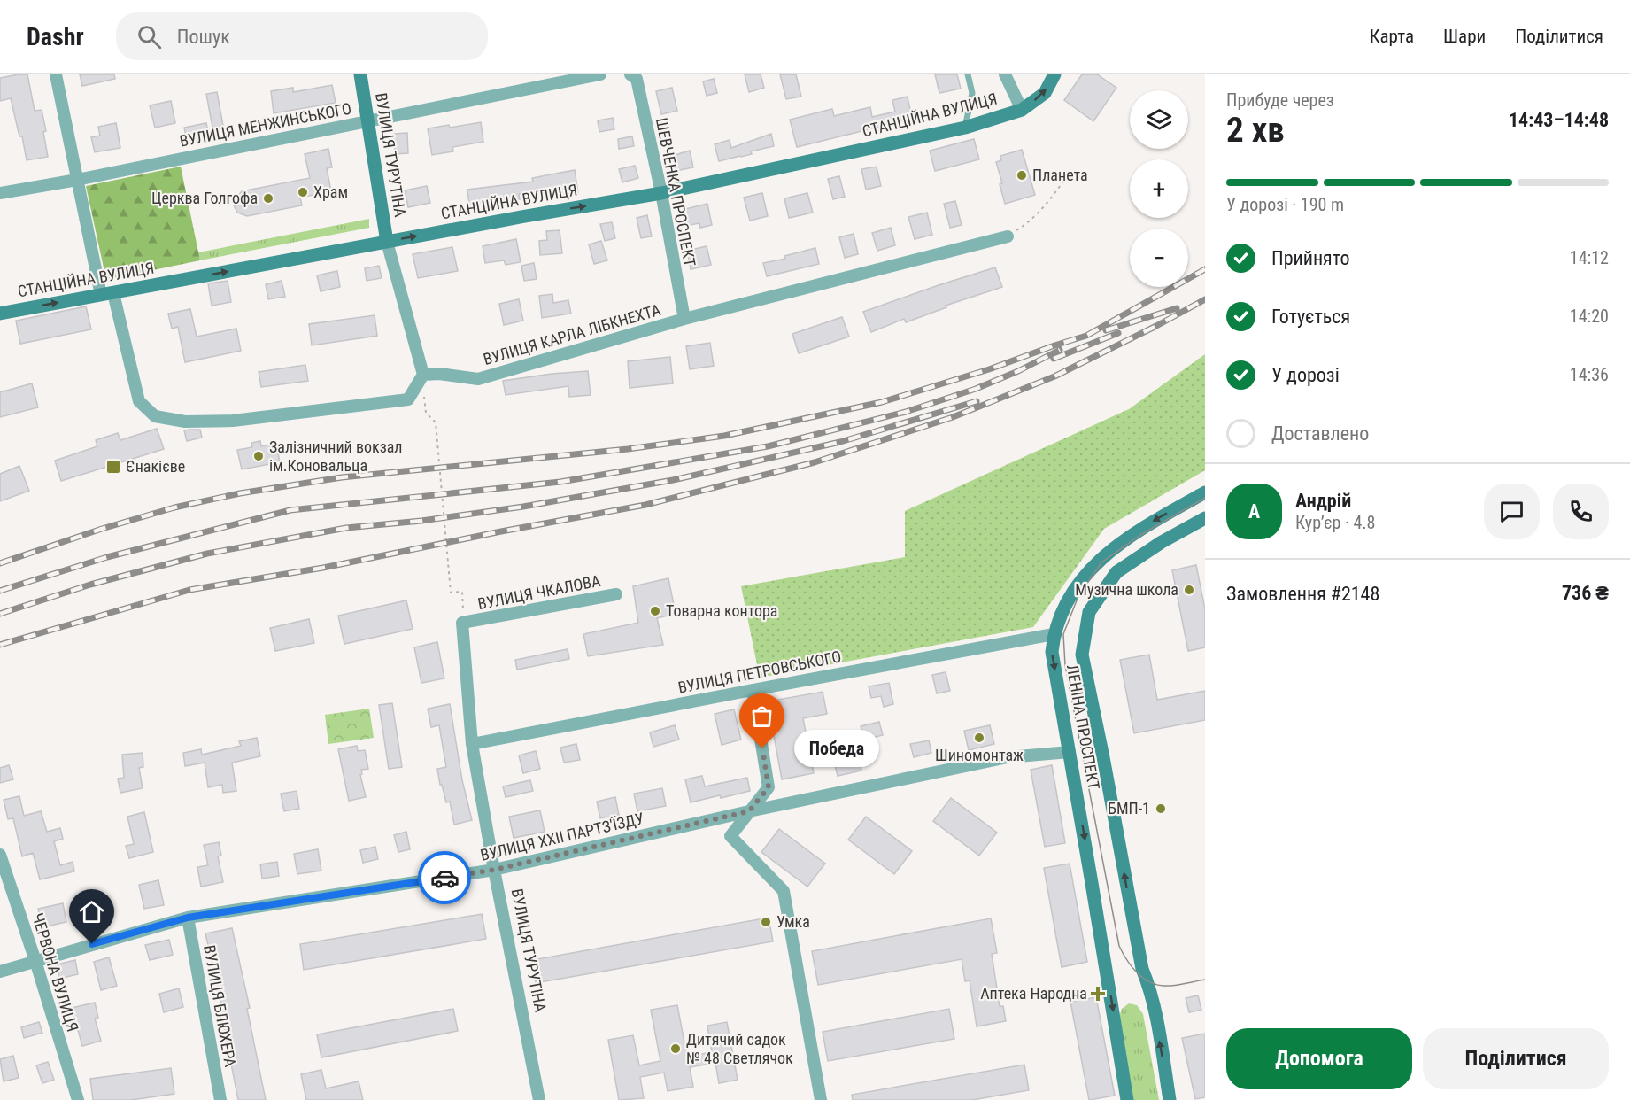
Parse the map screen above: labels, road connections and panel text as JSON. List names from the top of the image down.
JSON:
{
  "streets": {
    "street": [
      "СТАНЦІЙНА ВУЛИЦЯ",
      "ВУЛИЦЯ МЕНЖИНСЬКОГО",
      "ВУЛИЦЯ ТУРУТІНА",
      "ШЕВЧЕНКА ПРОСПЕКТ",
      "ВУЛИЦЯ КАРЛА ЛІБКНЕХТА",
      "ВУЛИЦЯ ЧКАЛОВА",
      "ВУЛИЦЯ ПЕТРОВСЬКОГО",
      "ЛЕНІНА ПРОСПЕКТ",
      "ВУЛИЦЯ XXII ПАРТЗ'ЇЗДУ",
      "ЧЕРВОНА ВУЛИЦЯ",
      "ВУЛИЦЯ БЛЮХЕРА"
    ]
  },
  "crossings": [
    ["СТАНЦІЙНА ВУЛИЦЯ", "ВУЛИЦЯ ТУРУТІНА"],
    ["СТАНЦІЙНА ВУЛИЦЯ", "ШЕВЧЕНКА ПРОСПЕКТ"],
    ["ВУЛИЦЯ МЕНЖИНСЬКОГО", "ВУЛИЦЯ ТУРУТІНА"],
    ["ВУЛИЦЯ ТУРУТІНА", "ВУЛИЦЯ ЧКАЛОВА"],
    ["ВУЛИЦЯ ТУРУТІНА", "ВУЛИЦЯ ПЕТРОВСЬКОГО"],
    ["ВУЛИЦЯ ТУРУТІНА", "ВУЛИЦЯ XXII ПАРТЗ'ЇЗДУ"],
    ["ШЕВЧЕНКА ПРОСПЕКТ", "ВУЛИЦЯ КАРЛА ЛІБКНЕХТА"],
    ["ВУЛИЦЯ ПЕТРОВСЬКОГО", "ЛЕНІНА ПРОСПЕКТ"],
    ["ЛЕНІНА ПРОСПЕКТ", "ВУЛИЦЯ XXII ПАРТЗ'ЇЗДУ"],
    ["ВУЛИЦЯ XXII ПАРТЗ'ЇЗДУ", "ЧЕРВОНА ВУЛИЦЯ"],
    ["ВУЛИЦЯ XXII ПАРТЗ'ЇЗДУ", "ВУЛИЦЯ БЛЮХЕРА"]
  ],
  "one_way": ["СТАНЦІЙНА ВУЛИЦЯ"],
  "places": {
    "other": [
      "Планета",
      "Храм",
      "Церква Голгофа",
      "Залізничний вокзал ім.Коновальца",
      "Музична школа",
      "Товарна контора",
      "Шиномонтаж",
      "Победа",
      "БМП-1",
      "Умка",
      "Дитячий садок № 48 Светлячок"
    ],
    "transit": ["Єнакієве"],
    "health": ["Аптека Народна"]
  },
  "page": {
    "header": "Dashr",
    "search": "Пошук",
    "nav": ["Карта", "Шари", "Поділитися"],
    "heading": ["2 хв", "Прибуде через", "14:43–14:48"],
    "panel": [
      "Андрій",
      "Кур’єр · 4.8",
      "Замовлення #2148",
      "736 ₴"
    ],
    "map_buttons": ["+", "−"],
    "bar": "У дорозі · 190 m",
    "list": [
      ["Прийнято", "14:12"],
      ["Готується", "14:20"],
      ["У дорозі", "14:36"],
      "Доставлено"
    ],
    "round": "А",
    "bubble": "Победа",
    "buttons": ["Допомога", "Поділитися"]
  }
}
